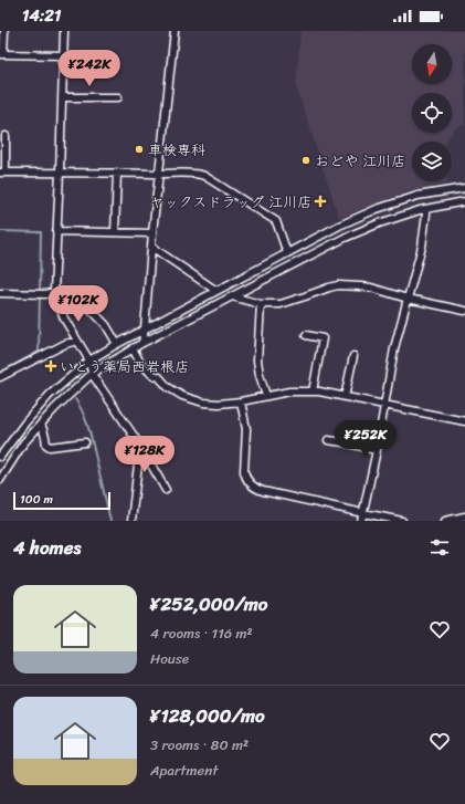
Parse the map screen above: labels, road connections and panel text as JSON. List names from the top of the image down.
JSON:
{
  "places": {
    "other": ["車検専科", "おどや 江川店"],
    "health": ["ヤックスドラッグ 江川店", "いとう薬局西岩根店"]
  },
  "scale_bar": "100 m",
  "north": "bottom",
  "page": {
    "status": "14:21",
    "price": [
      "¥242K",
      "¥102K",
      "¥252K",
      "¥128K"
    ],
    "scale": "100 m",
    "heading": "4 homes",
    "list": [
      {
        "name": "¥252,000/mo",
        "note": "4 rooms · 116 m² · House"
      },
      {
        "name": "¥128,000/mo",
        "note": "3 rooms · 80 m² · Apartment"
      }
    ]
  }
}
